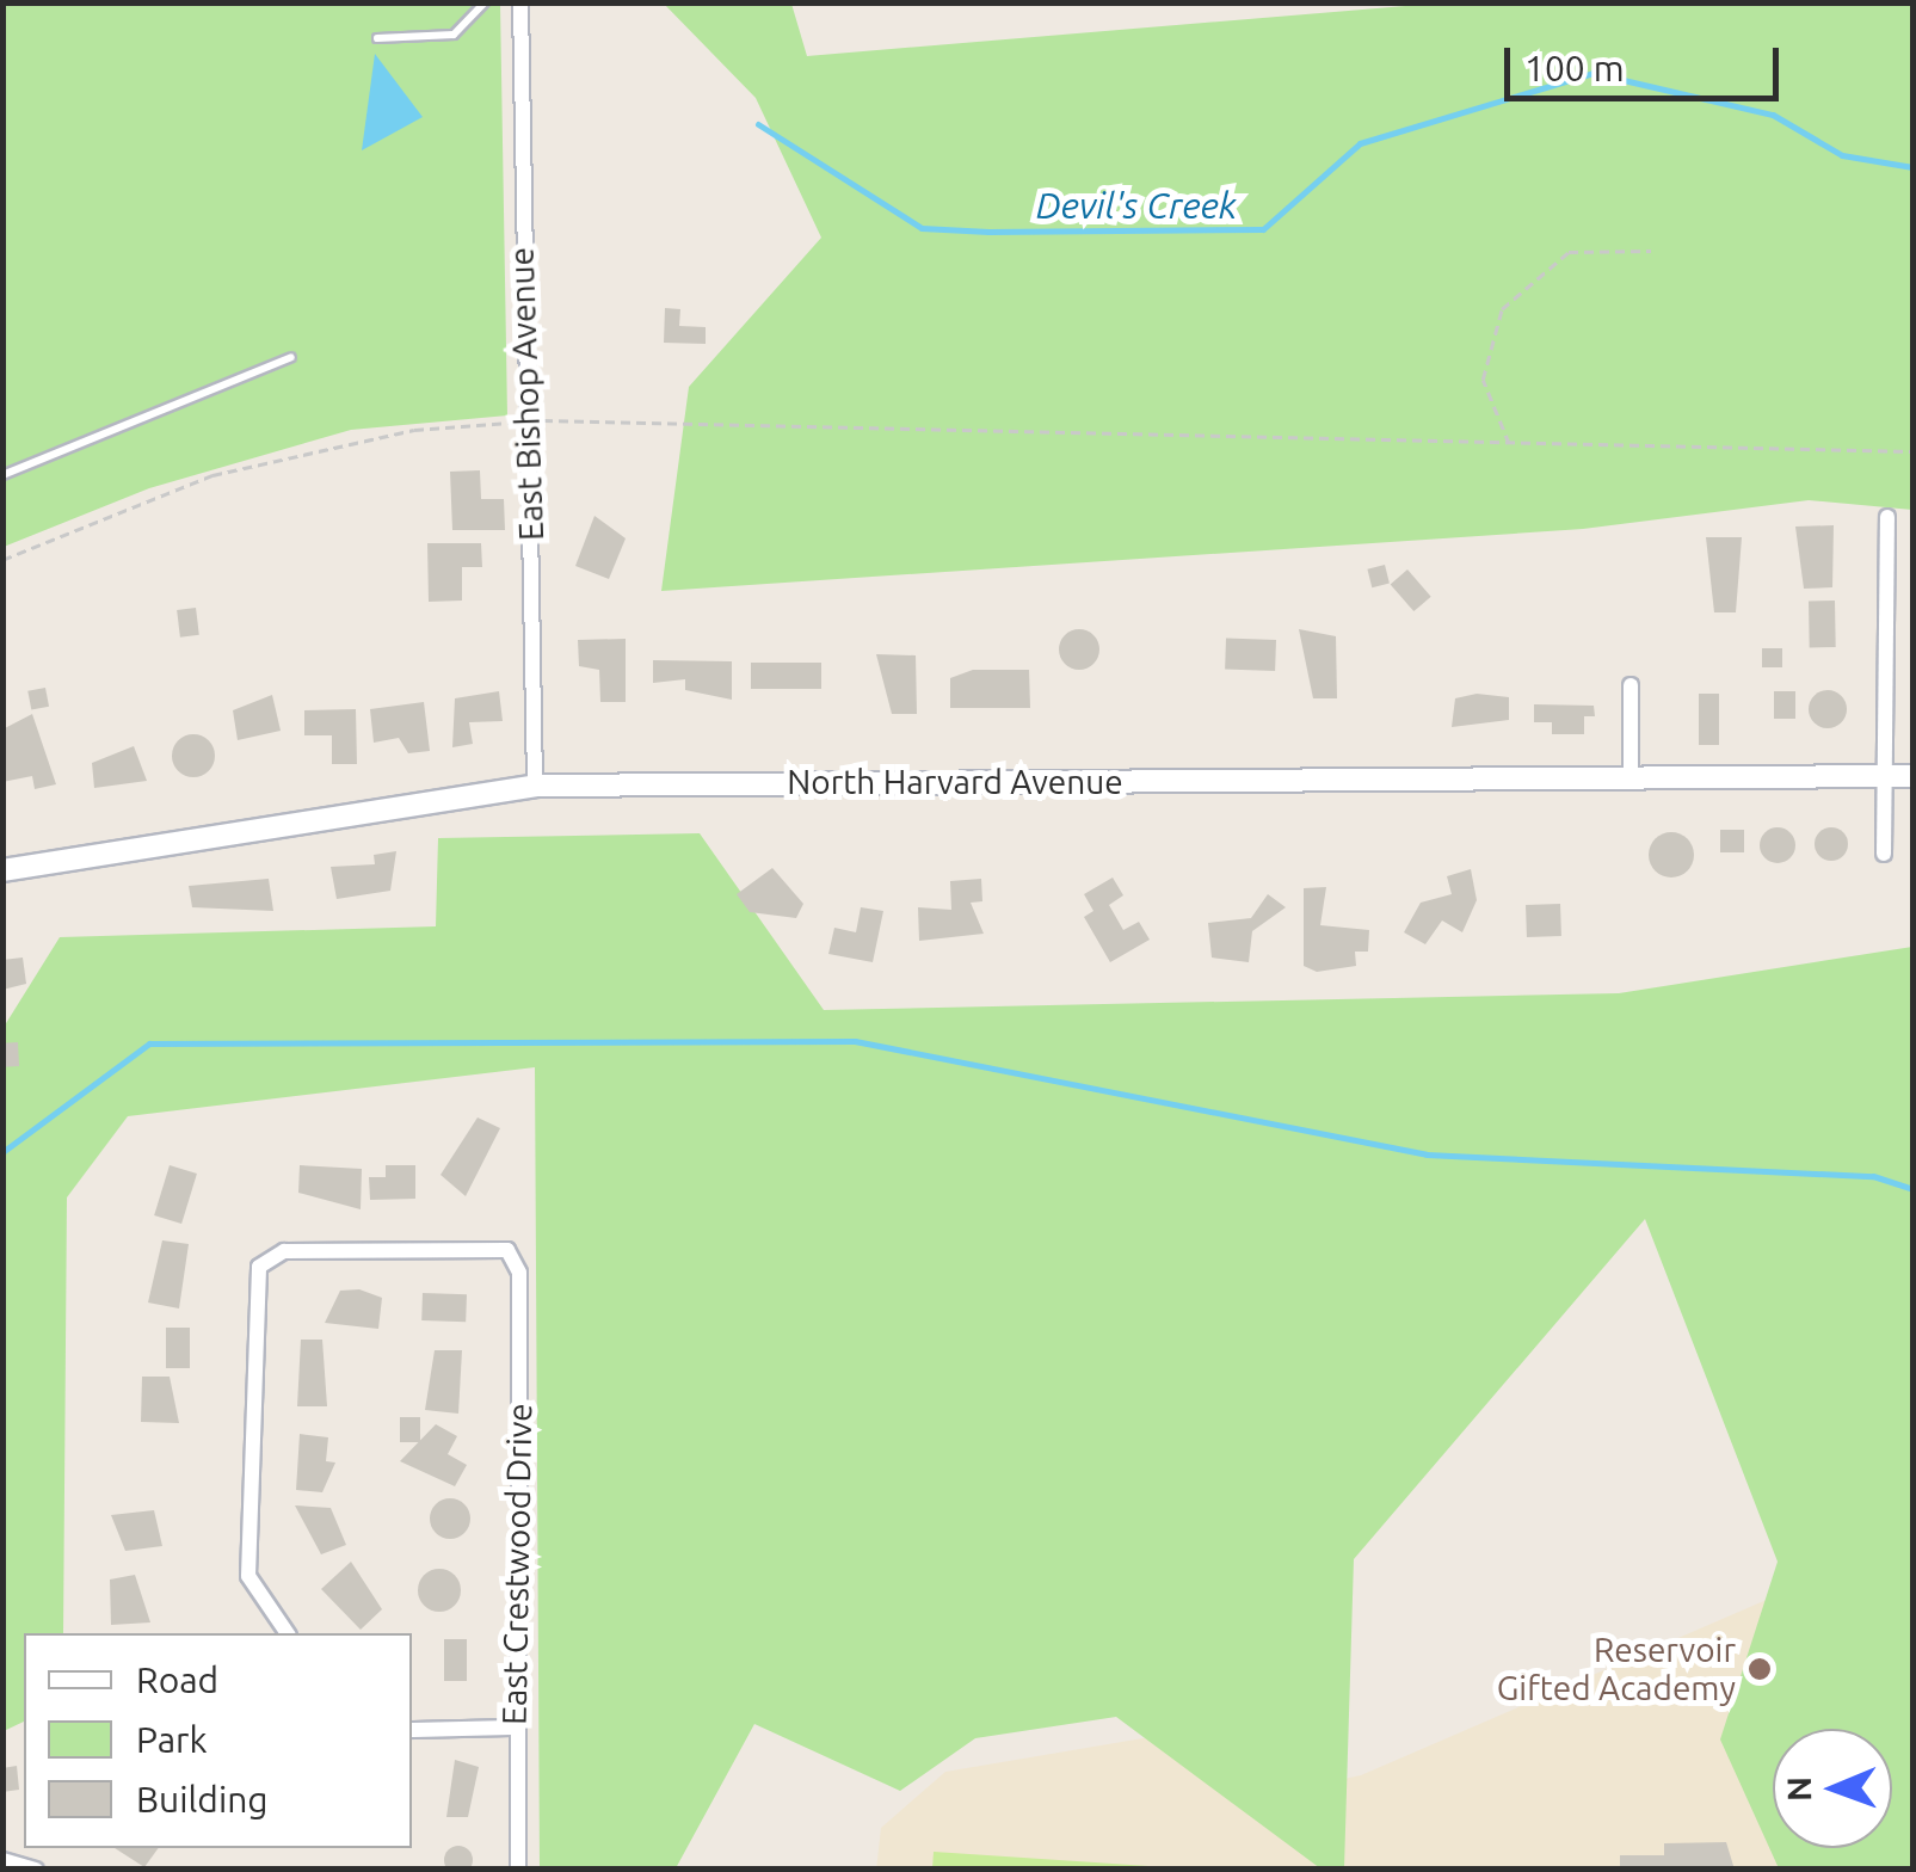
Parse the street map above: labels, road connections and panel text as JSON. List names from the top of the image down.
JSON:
{
  "streets": {
    "street": ["East Bishop Avenue", "North Harvard Avenue", "East Crestwood Drive"]
  },
  "crossings": [
    ["East Bishop Avenue", "North Harvard Avenue"]
  ],
  "water": ["Devil's Creek"],
  "places": ["Reservoir Gifted Academy"],
  "legend": ["Road", "Park", "Building"],
  "scale_bar": "100 m",
  "north": "left"
}
